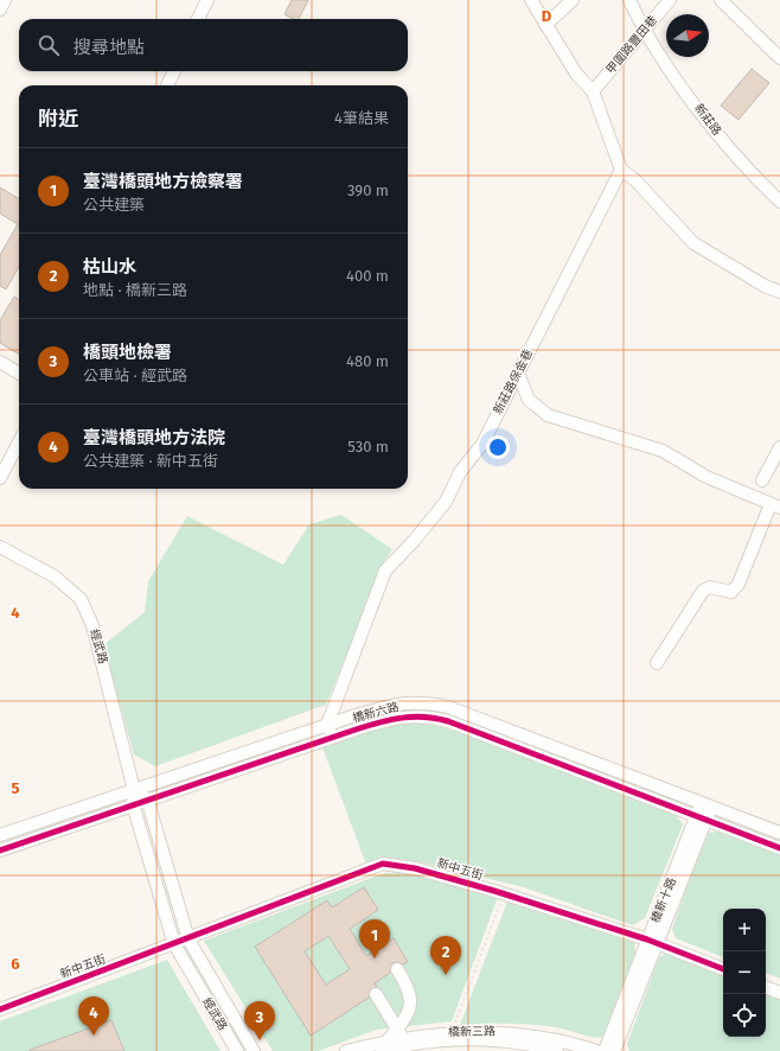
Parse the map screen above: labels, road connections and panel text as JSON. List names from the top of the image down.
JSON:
{
  "streets": {
    "street": [
      "甲圍路豐田巷",
      "新莊路",
      "新莊路保金巷",
      "經武路",
      "橋新六路",
      "新中五街",
      "橋新十路",
      "橋新三路"
    ]
  },
  "crossings": [
    ["甲圍路豐田巷", "新莊路"],
    ["新莊路保金巷", "橋新六路"],
    ["經武路", "橋新六路"],
    ["經武路", "新中五街"],
    ["橋新六路", "橋新十路"],
    ["新中五街", "橋新十路"]
  ],
  "north": "right",
  "page": {
    "search": "搜尋地點",
    "heading": ["附近", "4筆結果"],
    "list": [
      {
        "mark": "1",
        "name": "臺灣橋頭地方檢察署",
        "note": "公共建築",
        "value": "390 m"
      },
      {
        "mark": "2",
        "name": "枯山水",
        "note": "地點 · 橋新三路",
        "value": "400 m"
      },
      {
        "mark": "3",
        "name": "橋頭地檢署",
        "note": "公車站 · 經武路",
        "value": "480 m"
      },
      {
        "mark": "4",
        "name": "臺灣橋頭地方法院",
        "note": "公共建築 · 新中五街",
        "value": "530 m"
      }
    ],
    "map_buttons": ["+", "−"],
    "pins": [
      "1",
      "2",
      "4",
      "3"
    ]
  },
  "grid": {
    "columns": ["D"],
    "rows": ["4", "5", "6"]
  }
}
